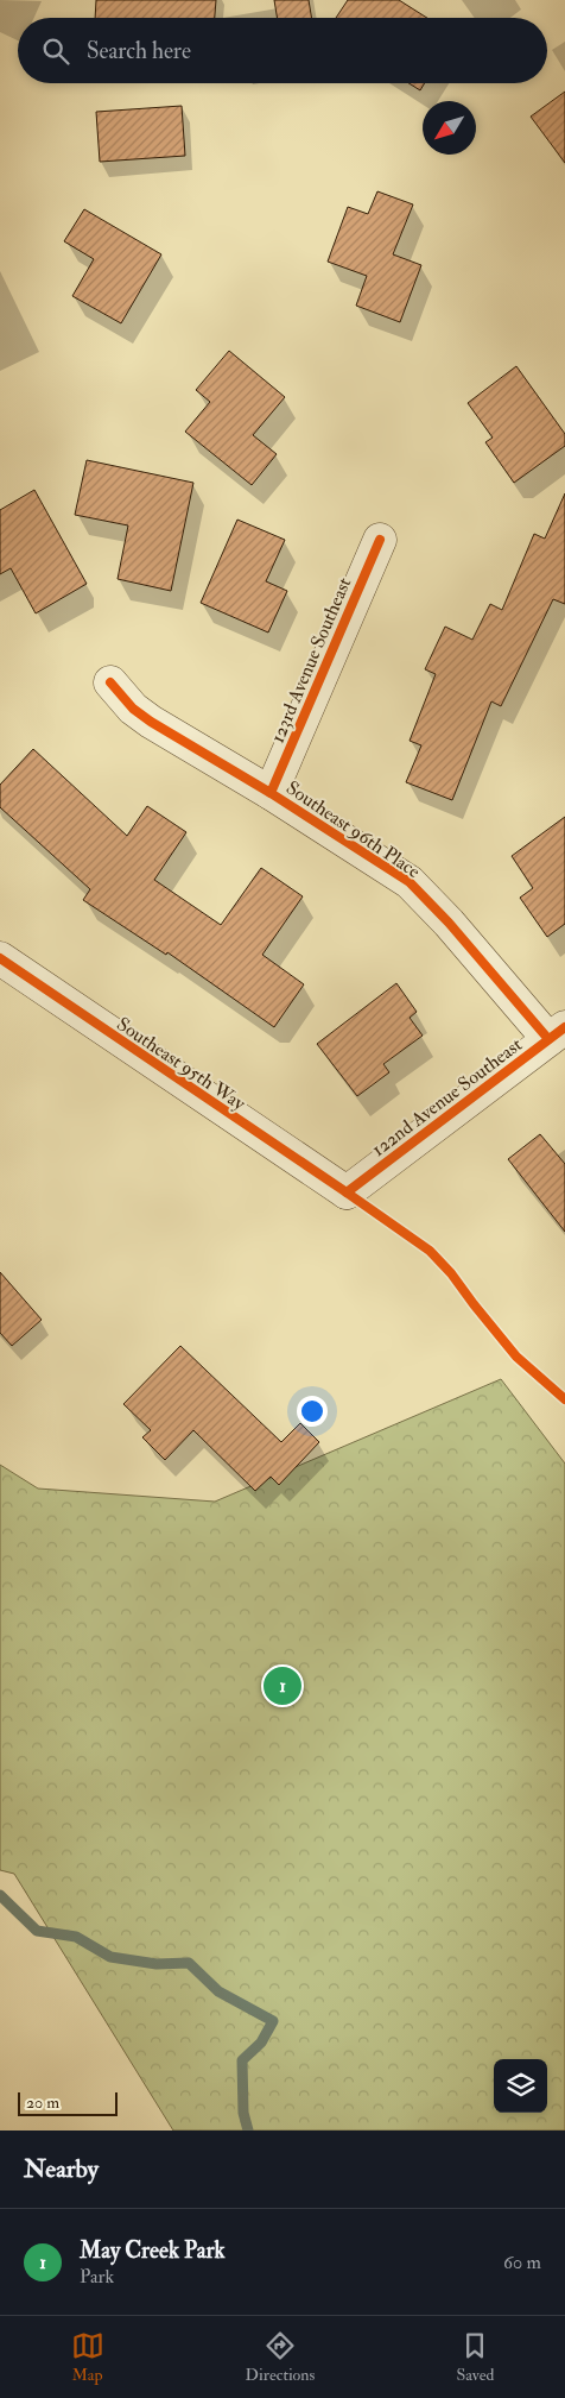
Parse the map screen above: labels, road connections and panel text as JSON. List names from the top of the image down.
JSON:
{
  "streets": {
    "street": [
      "123rd Avenue Southeast",
      "Southeast 96th Place",
      "Southeast 95th Way",
      "122nd Avenue Southeast"
    ]
  },
  "crossings": [
    ["123rd Avenue Southeast", "Southeast 96th Place"],
    ["Southeast 96th Place", "122nd Avenue Southeast"],
    ["Southeast 95th Way", "122nd Avenue Southeast"]
  ],
  "scale_bar": "20 m",
  "north": "bottom left",
  "page": {
    "search": "Search here",
    "pins": "1",
    "scale": "20 m",
    "heading": "Nearby",
    "list": [
      {
        "mark": "1",
        "name": "May Creek Park",
        "note": "Park",
        "value": "60 m"
      }
    ],
    "nav": ["Map", "Directions", "Saved"]
  }
}
